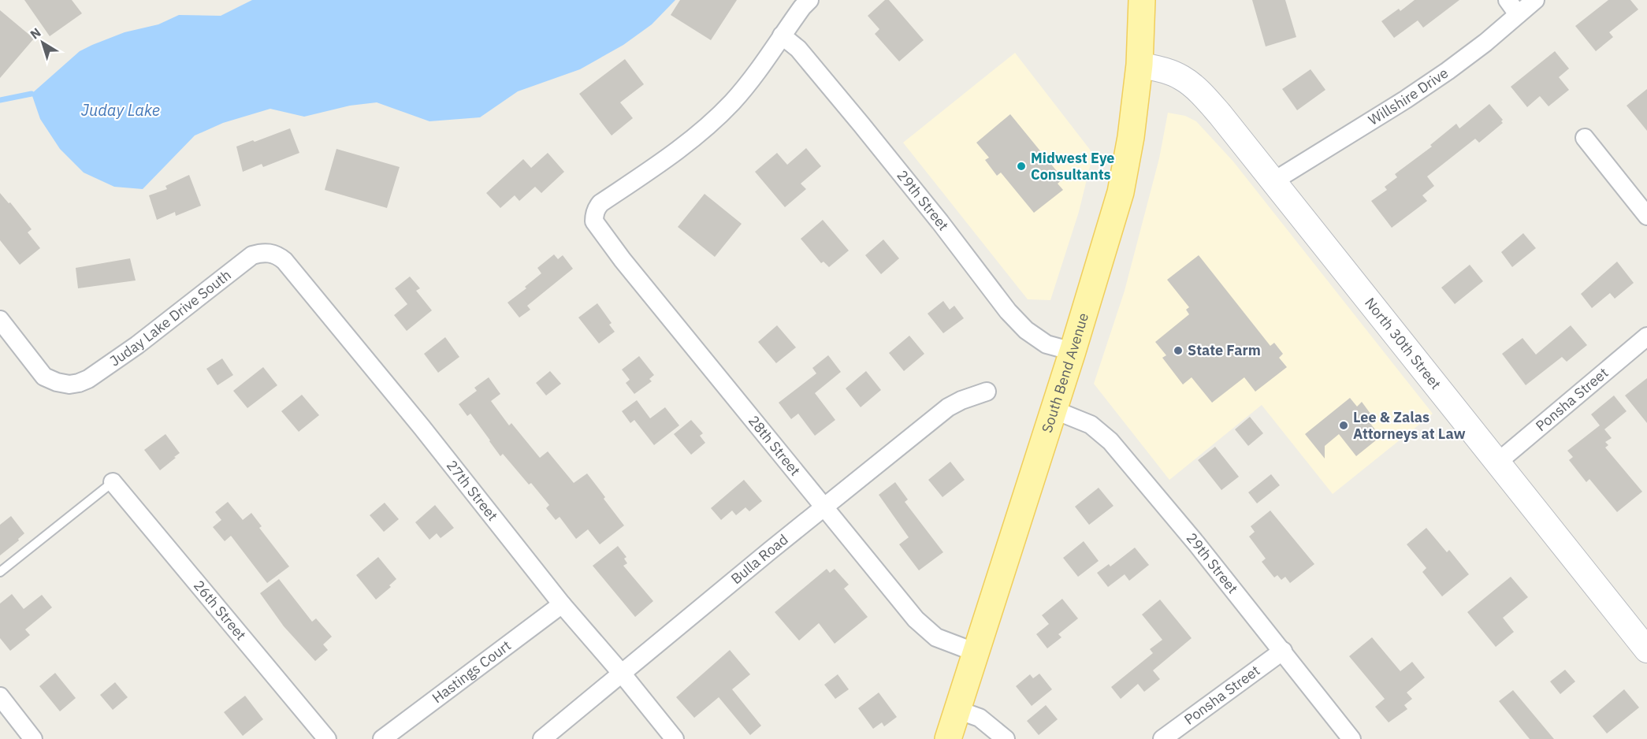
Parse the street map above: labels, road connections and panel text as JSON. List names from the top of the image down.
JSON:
{
  "streets": {
    "main road": ["South Bend Avenue"],
    "street": [
      "Willshire Drive",
      "29th Street",
      "Juday Lake Drive South",
      "North 30th Street",
      "Ponsha Street",
      "28th Street",
      "27th Street",
      "Bulla Road",
      "26th Street",
      "Hastings Court"
    ]
  },
  "crossings": [
    ["Willshire Drive", "North 30th Street"],
    ["29th Street", "South Bend Avenue"],
    ["29th Street", "Ponsha Street"],
    ["29th Street", "28th Street"],
    ["Juday Lake Drive South", "27th Street"],
    ["North 30th Street", "South Bend Avenue"],
    ["North 30th Street", "Ponsha Street"],
    ["South Bend Avenue", "28th Street"],
    ["28th Street", "Bulla Road"],
    ["27th Street", "Bulla Road"],
    ["27th Street", "Hastings Court"]
  ],
  "water": ["Juday Lake"],
  "places": ["Midwest Eye Consultants", "State Farm", "Lee & Zalas Attorneys at Law"],
  "north": "top left"
}
